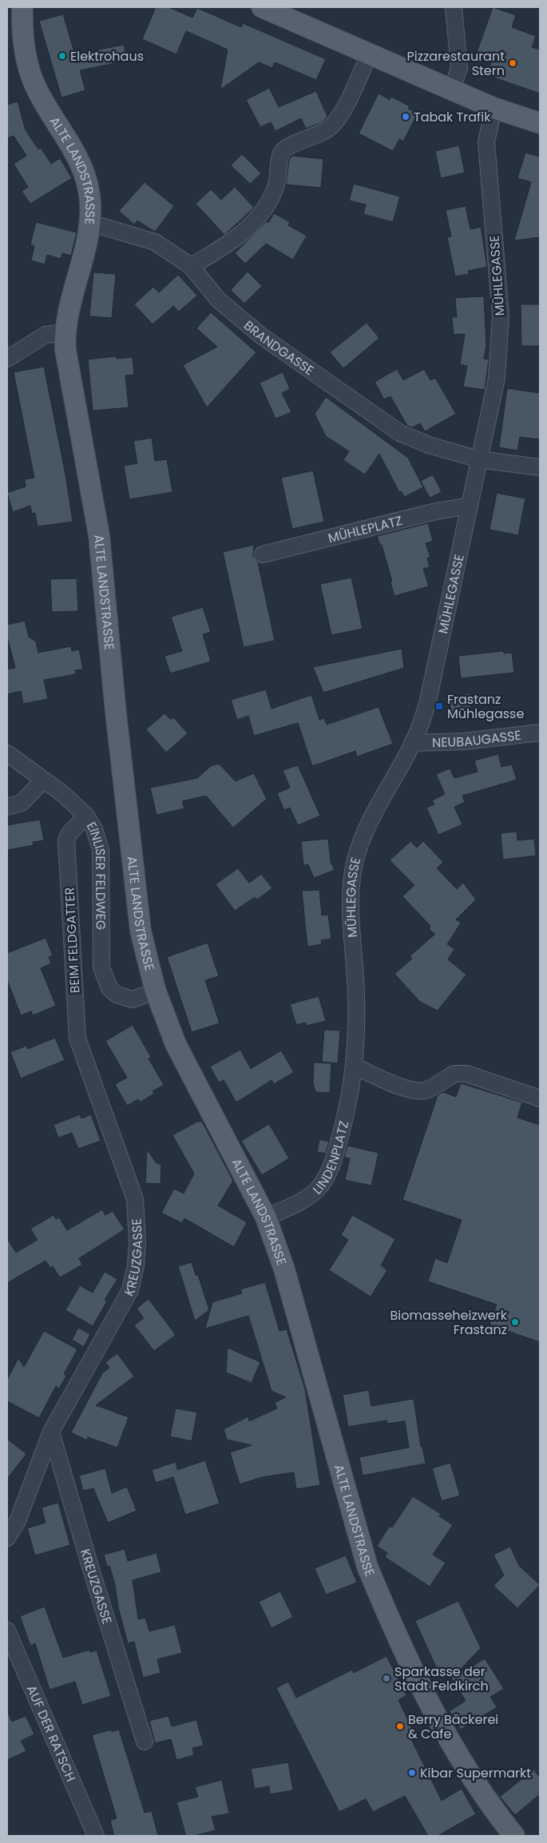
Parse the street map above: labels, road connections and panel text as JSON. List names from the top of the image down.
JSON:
{
  "streets": {
    "main road": ["ALTE LANDSTRASSE"],
    "street": [
      "MÜHLEGASSE",
      "BRANDGASSE",
      "MÜHLEPLATZ",
      "NEUBAUGASSE",
      "EINLISER FELDWEG",
      "BEIM FELDGATTER",
      "LINDENPLATZ",
      "KREUZGASSE",
      "AUF DER RATSCH"
    ]
  },
  "crossings": [
    ["ALTE LANDSTRASSE", "BRANDGASSE"],
    ["ALTE LANDSTRASSE", "EINLISER FELDWEG"],
    ["ALTE LANDSTRASSE", "LINDENPLATZ"],
    ["MÜHLEGASSE", "BRANDGASSE"],
    ["MÜHLEGASSE", "MÜHLEPLATZ"],
    ["MÜHLEGASSE", "NEUBAUGASSE"],
    ["MÜHLEGASSE", "LINDENPLATZ"],
    ["EINLISER FELDWEG", "BEIM FELDGATTER"],
    ["BEIM FELDGATTER", "KREUZGASSE"]
  ],
  "places": {
    "other": [
      "Elektrohaus",
      "Pizzarestaurant Stern",
      "Tabak Trafik",
      "Biomasseheizwerk Frastanz",
      "Sparkasse der Stadt Feldkirch",
      "Berry Bäckerei & Cafe",
      "Kibar Supermarkt"
    ],
    "transit": ["Frastanz Mühlegasse"]
  }
}
